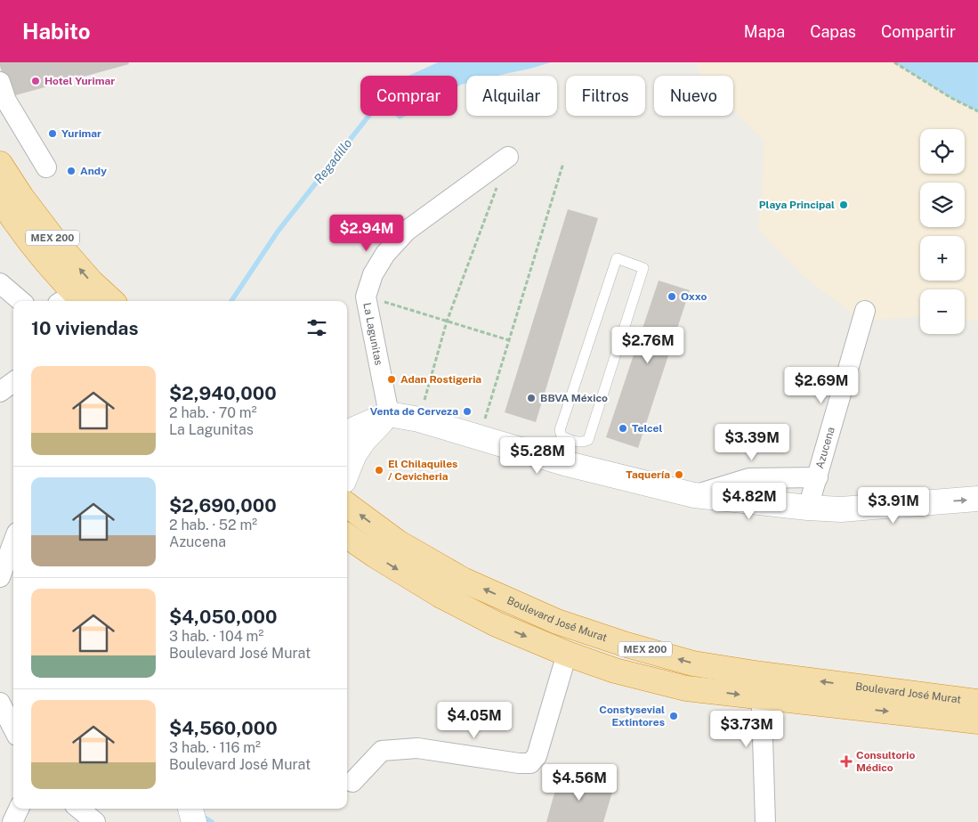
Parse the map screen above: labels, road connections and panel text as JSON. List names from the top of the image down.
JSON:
{
  "streets": {
    "highway": ["MEX 200", "Boulevard José Murat"],
    "street": ["La Lagunitas", "Azucena"]
  },
  "water": ["Regadillo"],
  "places": {
    "other": [
      "Hotel Yurimar",
      "Yurimar",
      "Andy",
      "Playa Principal",
      "Oxxo",
      "Adan Rostigeria",
      "BBVA México",
      "Venta de Cerveza",
      "Telcel",
      "El Chilaquiles / Cevicheria",
      "Taquería",
      "Constysevial Extintores"
    ],
    "health": ["Consultorio Médico"]
  },
  "page": {
    "header": "Habito",
    "nav": ["Mapa", "Capas", "Compartir"],
    "chip": [
      "Comprar",
      "Alquilar",
      "Filtros",
      "Nuevo"
    ],
    "map_buttons": ["+", "−"],
    "price": [
      "$2.94M",
      "$2.76M",
      "$2.69M",
      "$3.39M",
      "$5.28M",
      "$4.82M",
      "$3.91M",
      "$4.05M",
      "$3.73M",
      "$4.56M"
    ],
    "heading": "10 viviendas",
    "list": [
      {
        "name": "$2,940,000",
        "note": "2 hab. · 70 m² · La Lagunitas"
      },
      {
        "name": "$2,690,000",
        "note": "2 hab. · 52 m² · Azucena"
      },
      {
        "name": "$4,050,000",
        "note": "3 hab. · 104 m² · Boulevard José Murat"
      },
      {
        "name": "$4,560,000",
        "note": "3 hab. · 116 m² · Boulevard José Murat"
      }
    ]
  }
}
